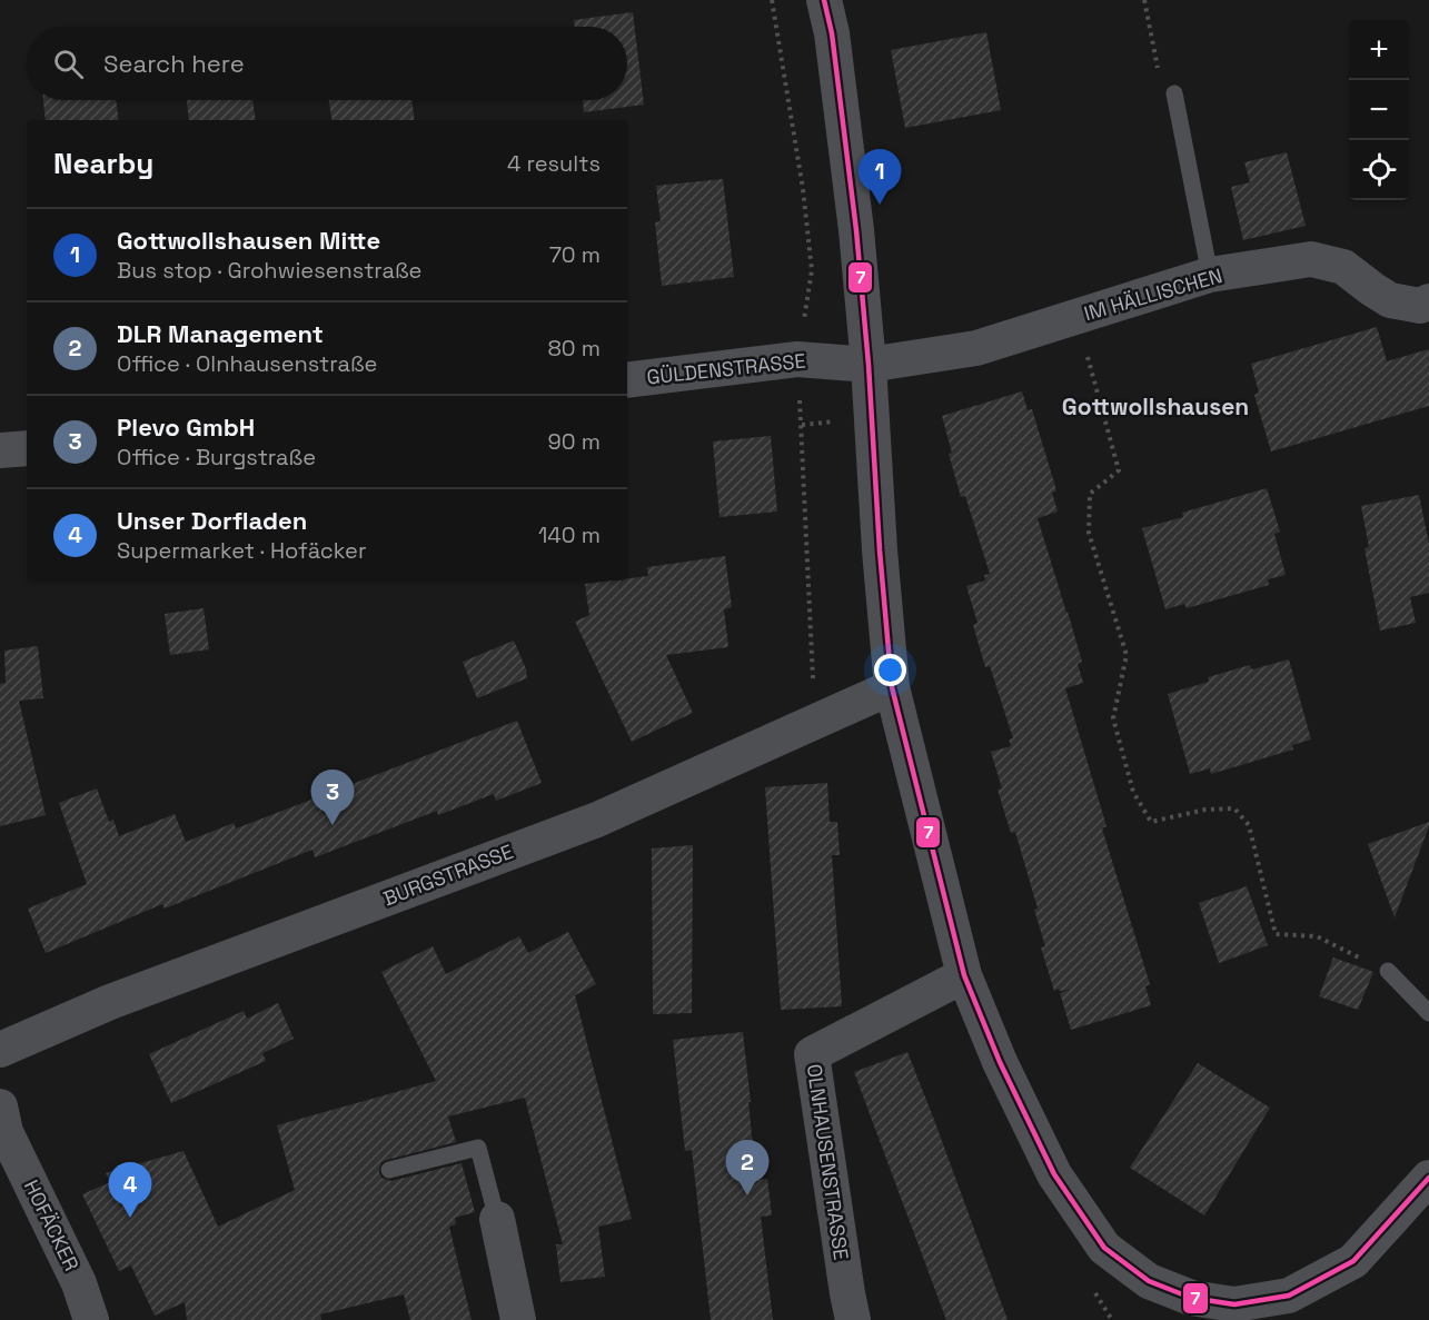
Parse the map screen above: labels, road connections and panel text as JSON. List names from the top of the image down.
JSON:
{
  "streets": {
    "street": [
      "IM HÄLLISCHEN",
      "GÜLDENSTRASSE",
      "BURGSTRASSE",
      "OLNHAUSENSTRASSE",
      "HOFÄCKER"
    ]
  },
  "crossings": [
    ["IM HÄLLISCHEN", "GÜLDENSTRASSE"]
  ],
  "districts": ["Gottwollshausen"],
  "lines": ["transit line 7"],
  "page": {
    "map_buttons": ["+", "−"],
    "search": "Search here",
    "heading": ["Nearby", "4 results"],
    "pins": [
      "1",
      "3",
      "2",
      "4"
    ],
    "list": [
      {
        "mark": "1",
        "name": "Gottwollshausen Mitte",
        "note": "Bus stop · Grohwiesenstraße",
        "value": "70 m"
      },
      {
        "mark": "2",
        "name": "DLR Management",
        "note": "Office · Olnhausenstraße",
        "value": "80 m"
      },
      {
        "mark": "3",
        "name": "Plevo GmbH",
        "note": "Office · Burgstraße",
        "value": "90 m"
      },
      {
        "mark": "4",
        "name": "Unser Dorfladen",
        "note": "Supermarket · Hofäcker",
        "value": "140 m"
      }
    ]
  }
}
